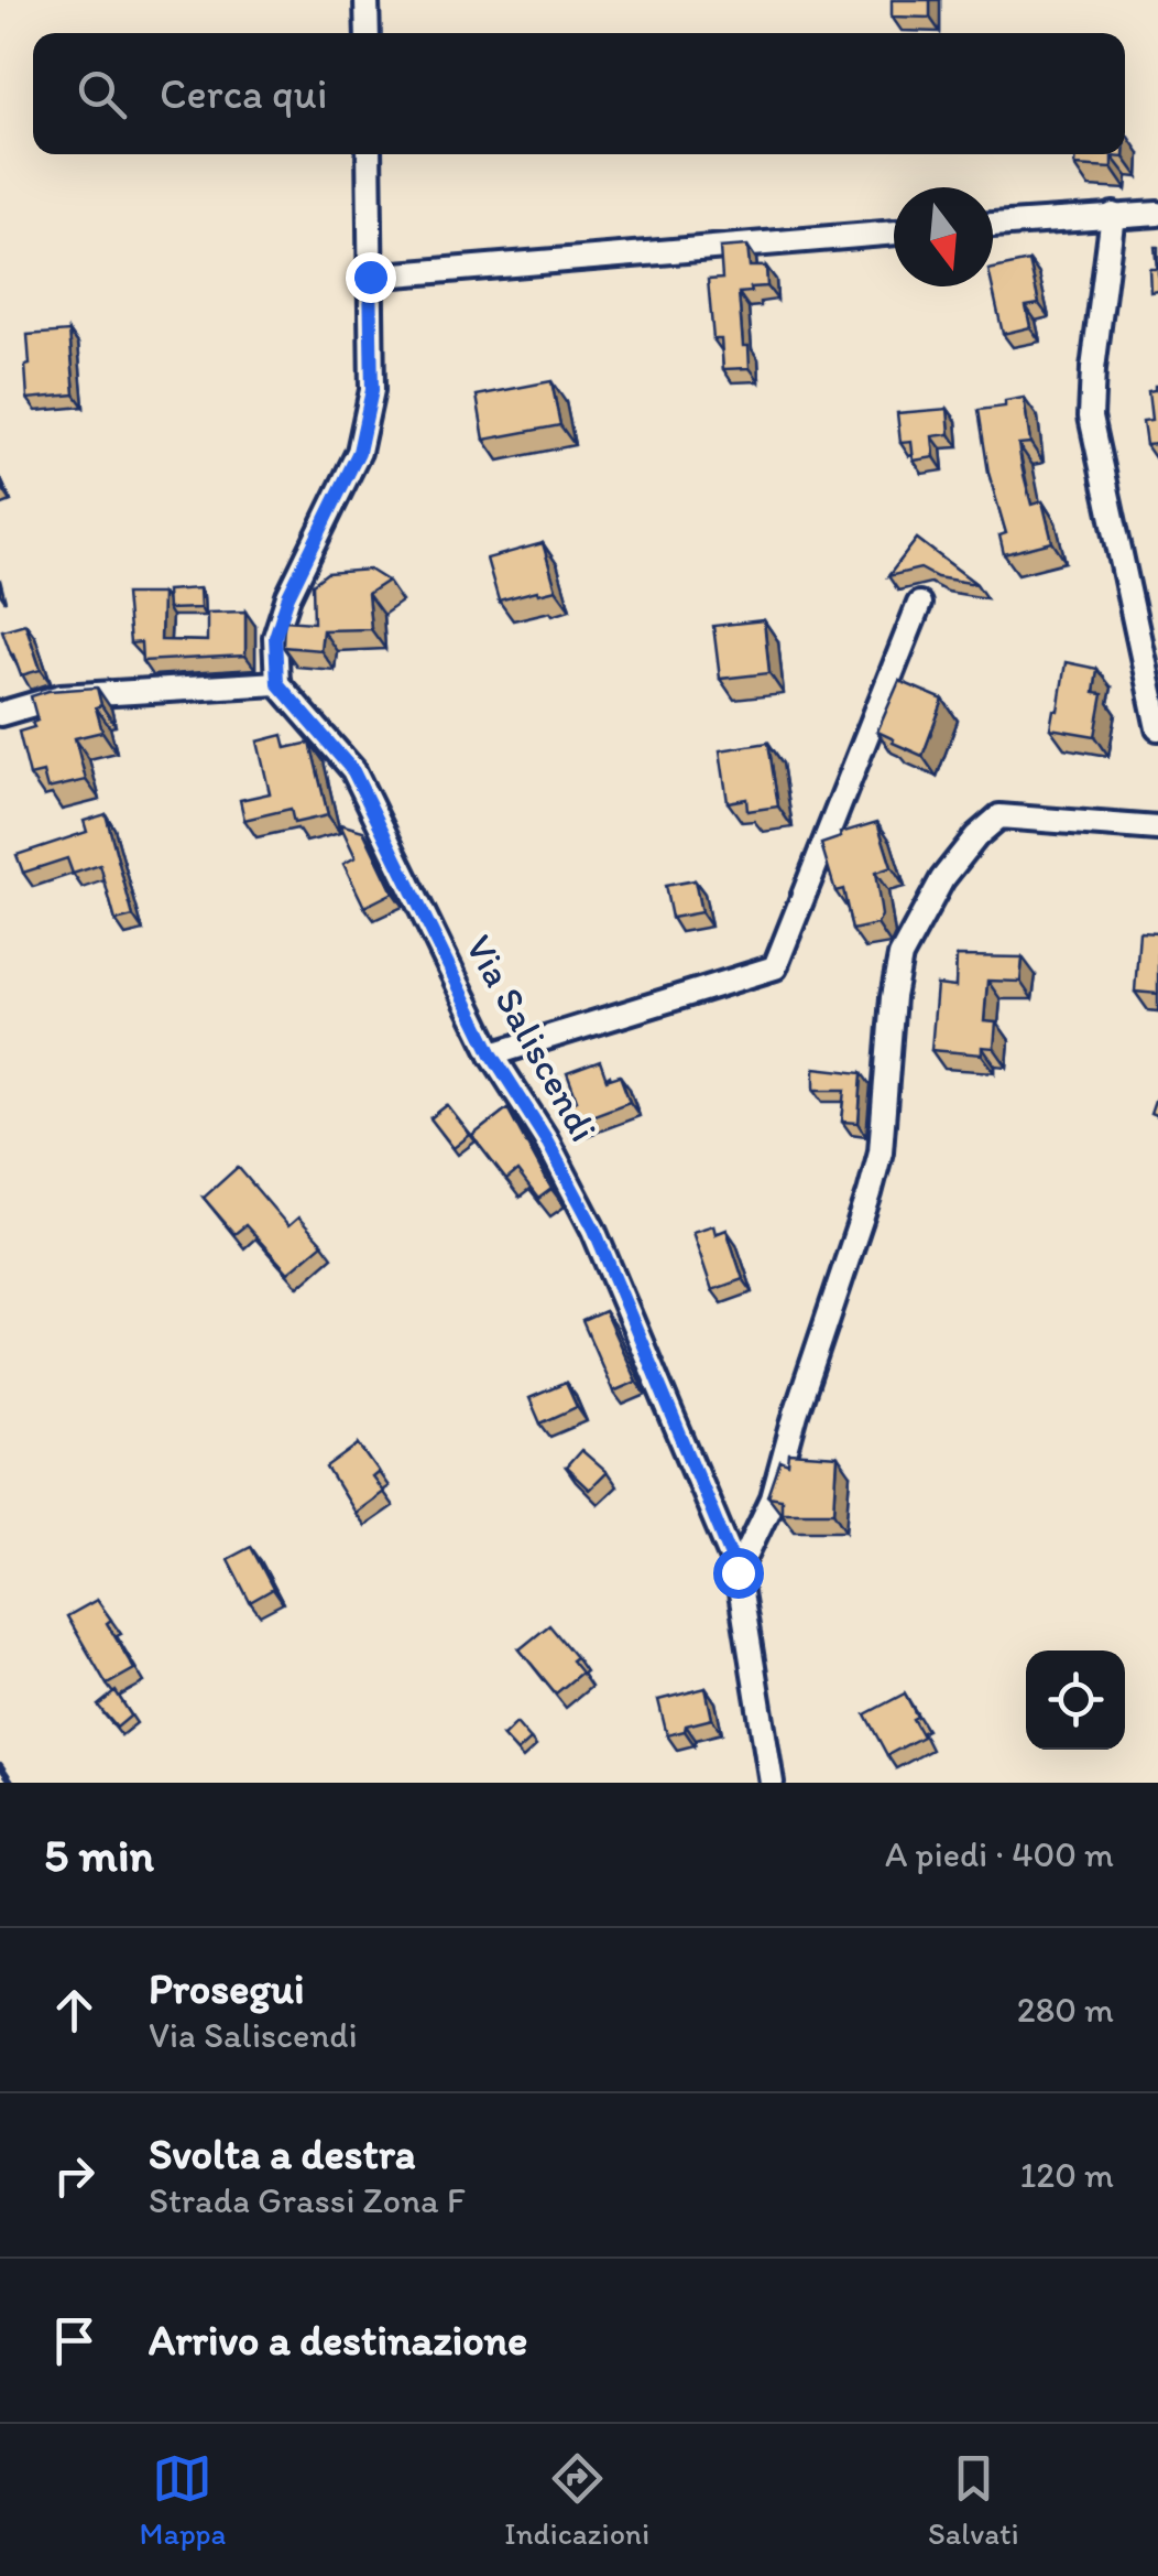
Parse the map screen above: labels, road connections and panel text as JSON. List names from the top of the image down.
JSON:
{
  "streets": {
    "street": ["Via Saliscendi"]
  },
  "north": "bottom",
  "page": {
    "search": "Cerca qui",
    "heading": ["5 min", "A piedi · 400 m"],
    "list": [
      ["Prosegui", "Via Saliscendi", "280 m"],
      ["Svolta a destra", "Strada Grassi Zona F", "120 m"],
      "Arrivo a destinazione"
    ],
    "nav": ["Mappa", "Indicazioni", "Salvati"]
  }
}
